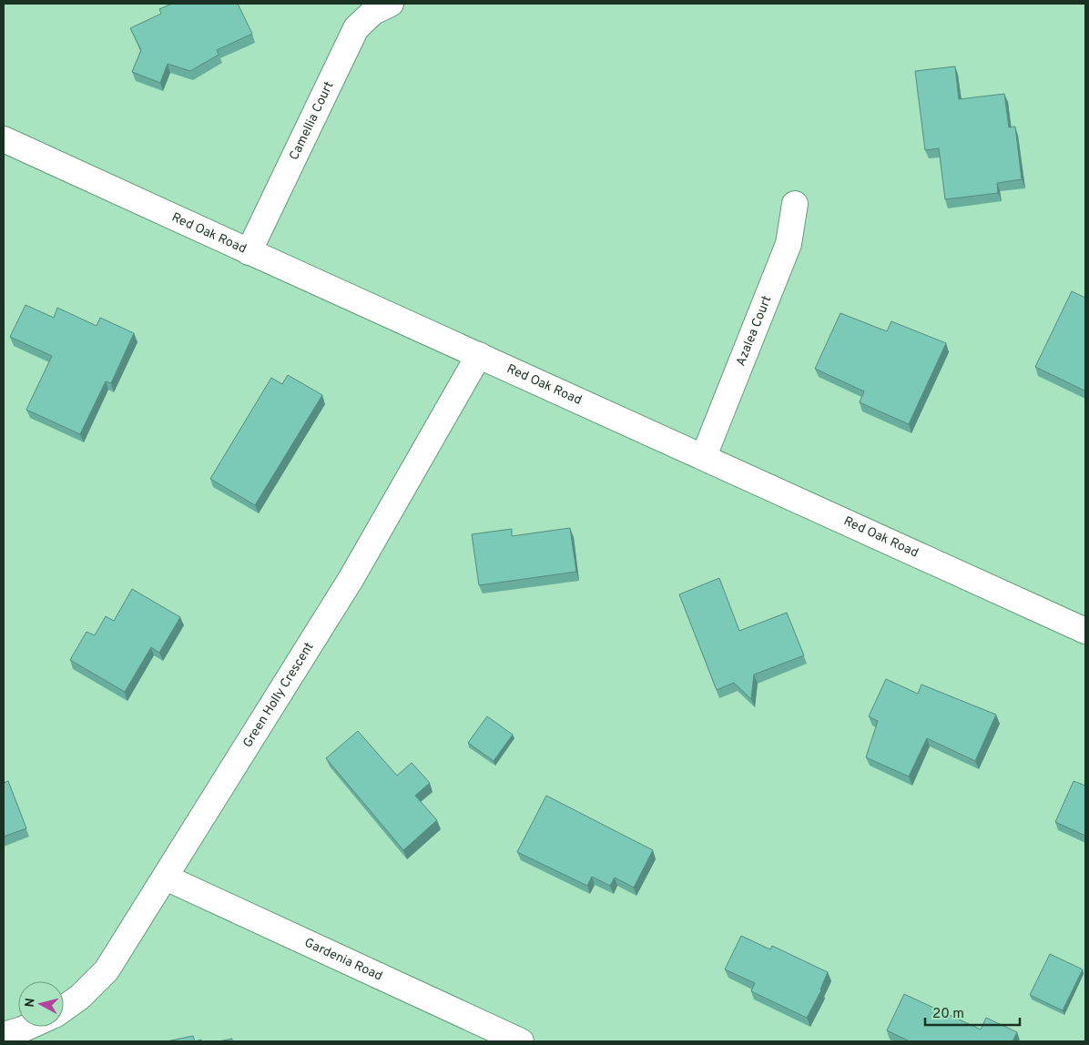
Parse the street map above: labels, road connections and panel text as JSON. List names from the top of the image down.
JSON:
{
  "streets": {
    "street": [
      "Camellia Court",
      "Red Oak Road",
      "Azalea Court",
      "Green Holly Crescent",
      "Gardenia Road"
    ]
  },
  "crossings": [
    ["Camellia Court", "Red Oak Road"],
    ["Red Oak Road", "Azalea Court"],
    ["Red Oak Road", "Green Holly Crescent"],
    ["Green Holly Crescent", "Gardenia Road"]
  ],
  "scale_bar": "20 m",
  "north": "left"
}
